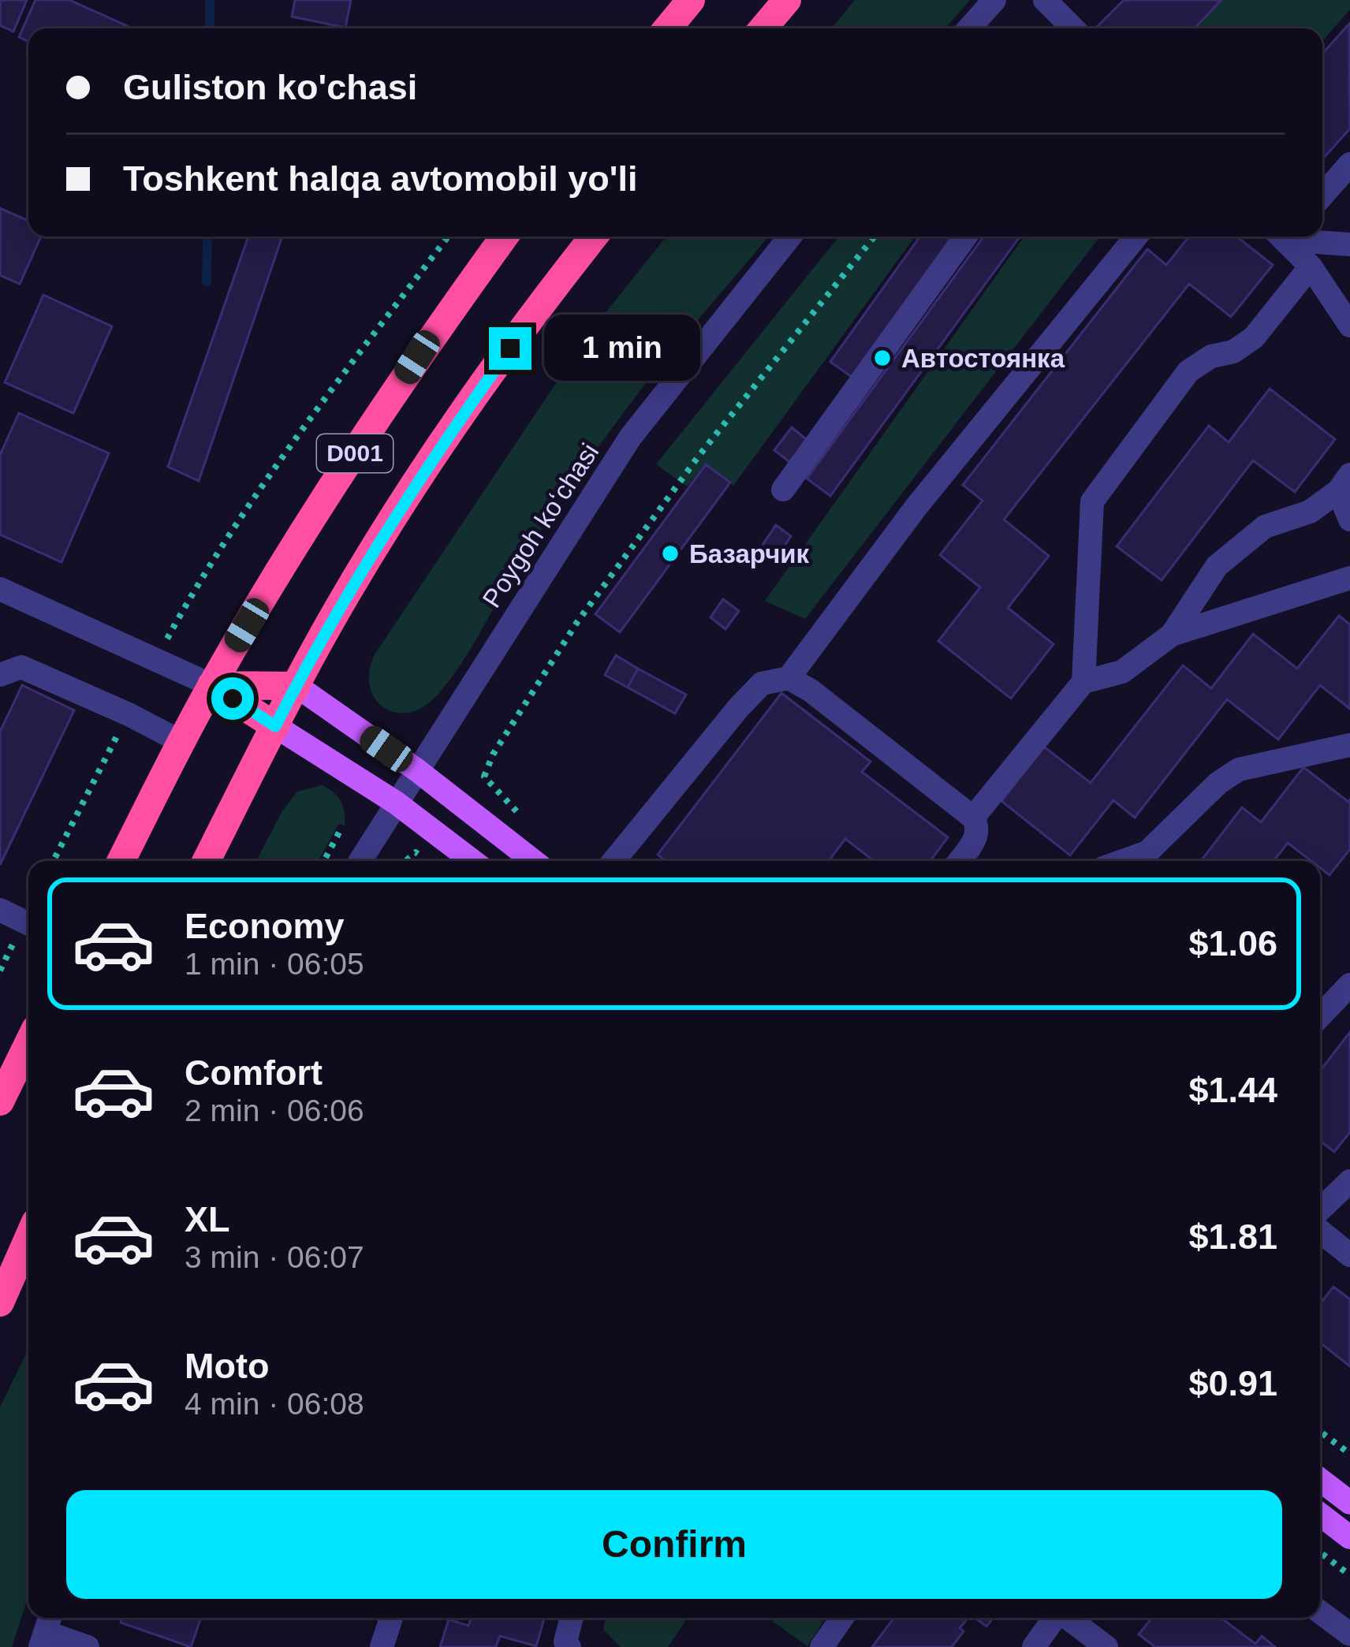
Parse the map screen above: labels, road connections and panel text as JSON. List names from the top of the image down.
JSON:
{
  "streets": {
    "highway": ["D001"],
    "street": ["Poygoh koʻchasi"]
  },
  "places": ["Автостоянка", "Базарчик"],
  "page": {
    "banner": ["Guliston ko'chasi", "Toshkent halqa avtomobil yo'li"],
    "bubble": "1 min",
    "list": [
      {
        "name": "Economy",
        "note": "1 min · 06:05",
        "value": "$1.06"
      },
      {
        "name": "Comfort",
        "note": "2 min · 06:06",
        "value": "$1.44"
      },
      {
        "name": "XL",
        "note": "3 min · 06:07",
        "value": "$1.81"
      },
      {
        "name": "Moto",
        "note": "4 min · 06:08",
        "value": "$0.91"
      }
    ],
    "buttons": "Confirm"
  }
}
